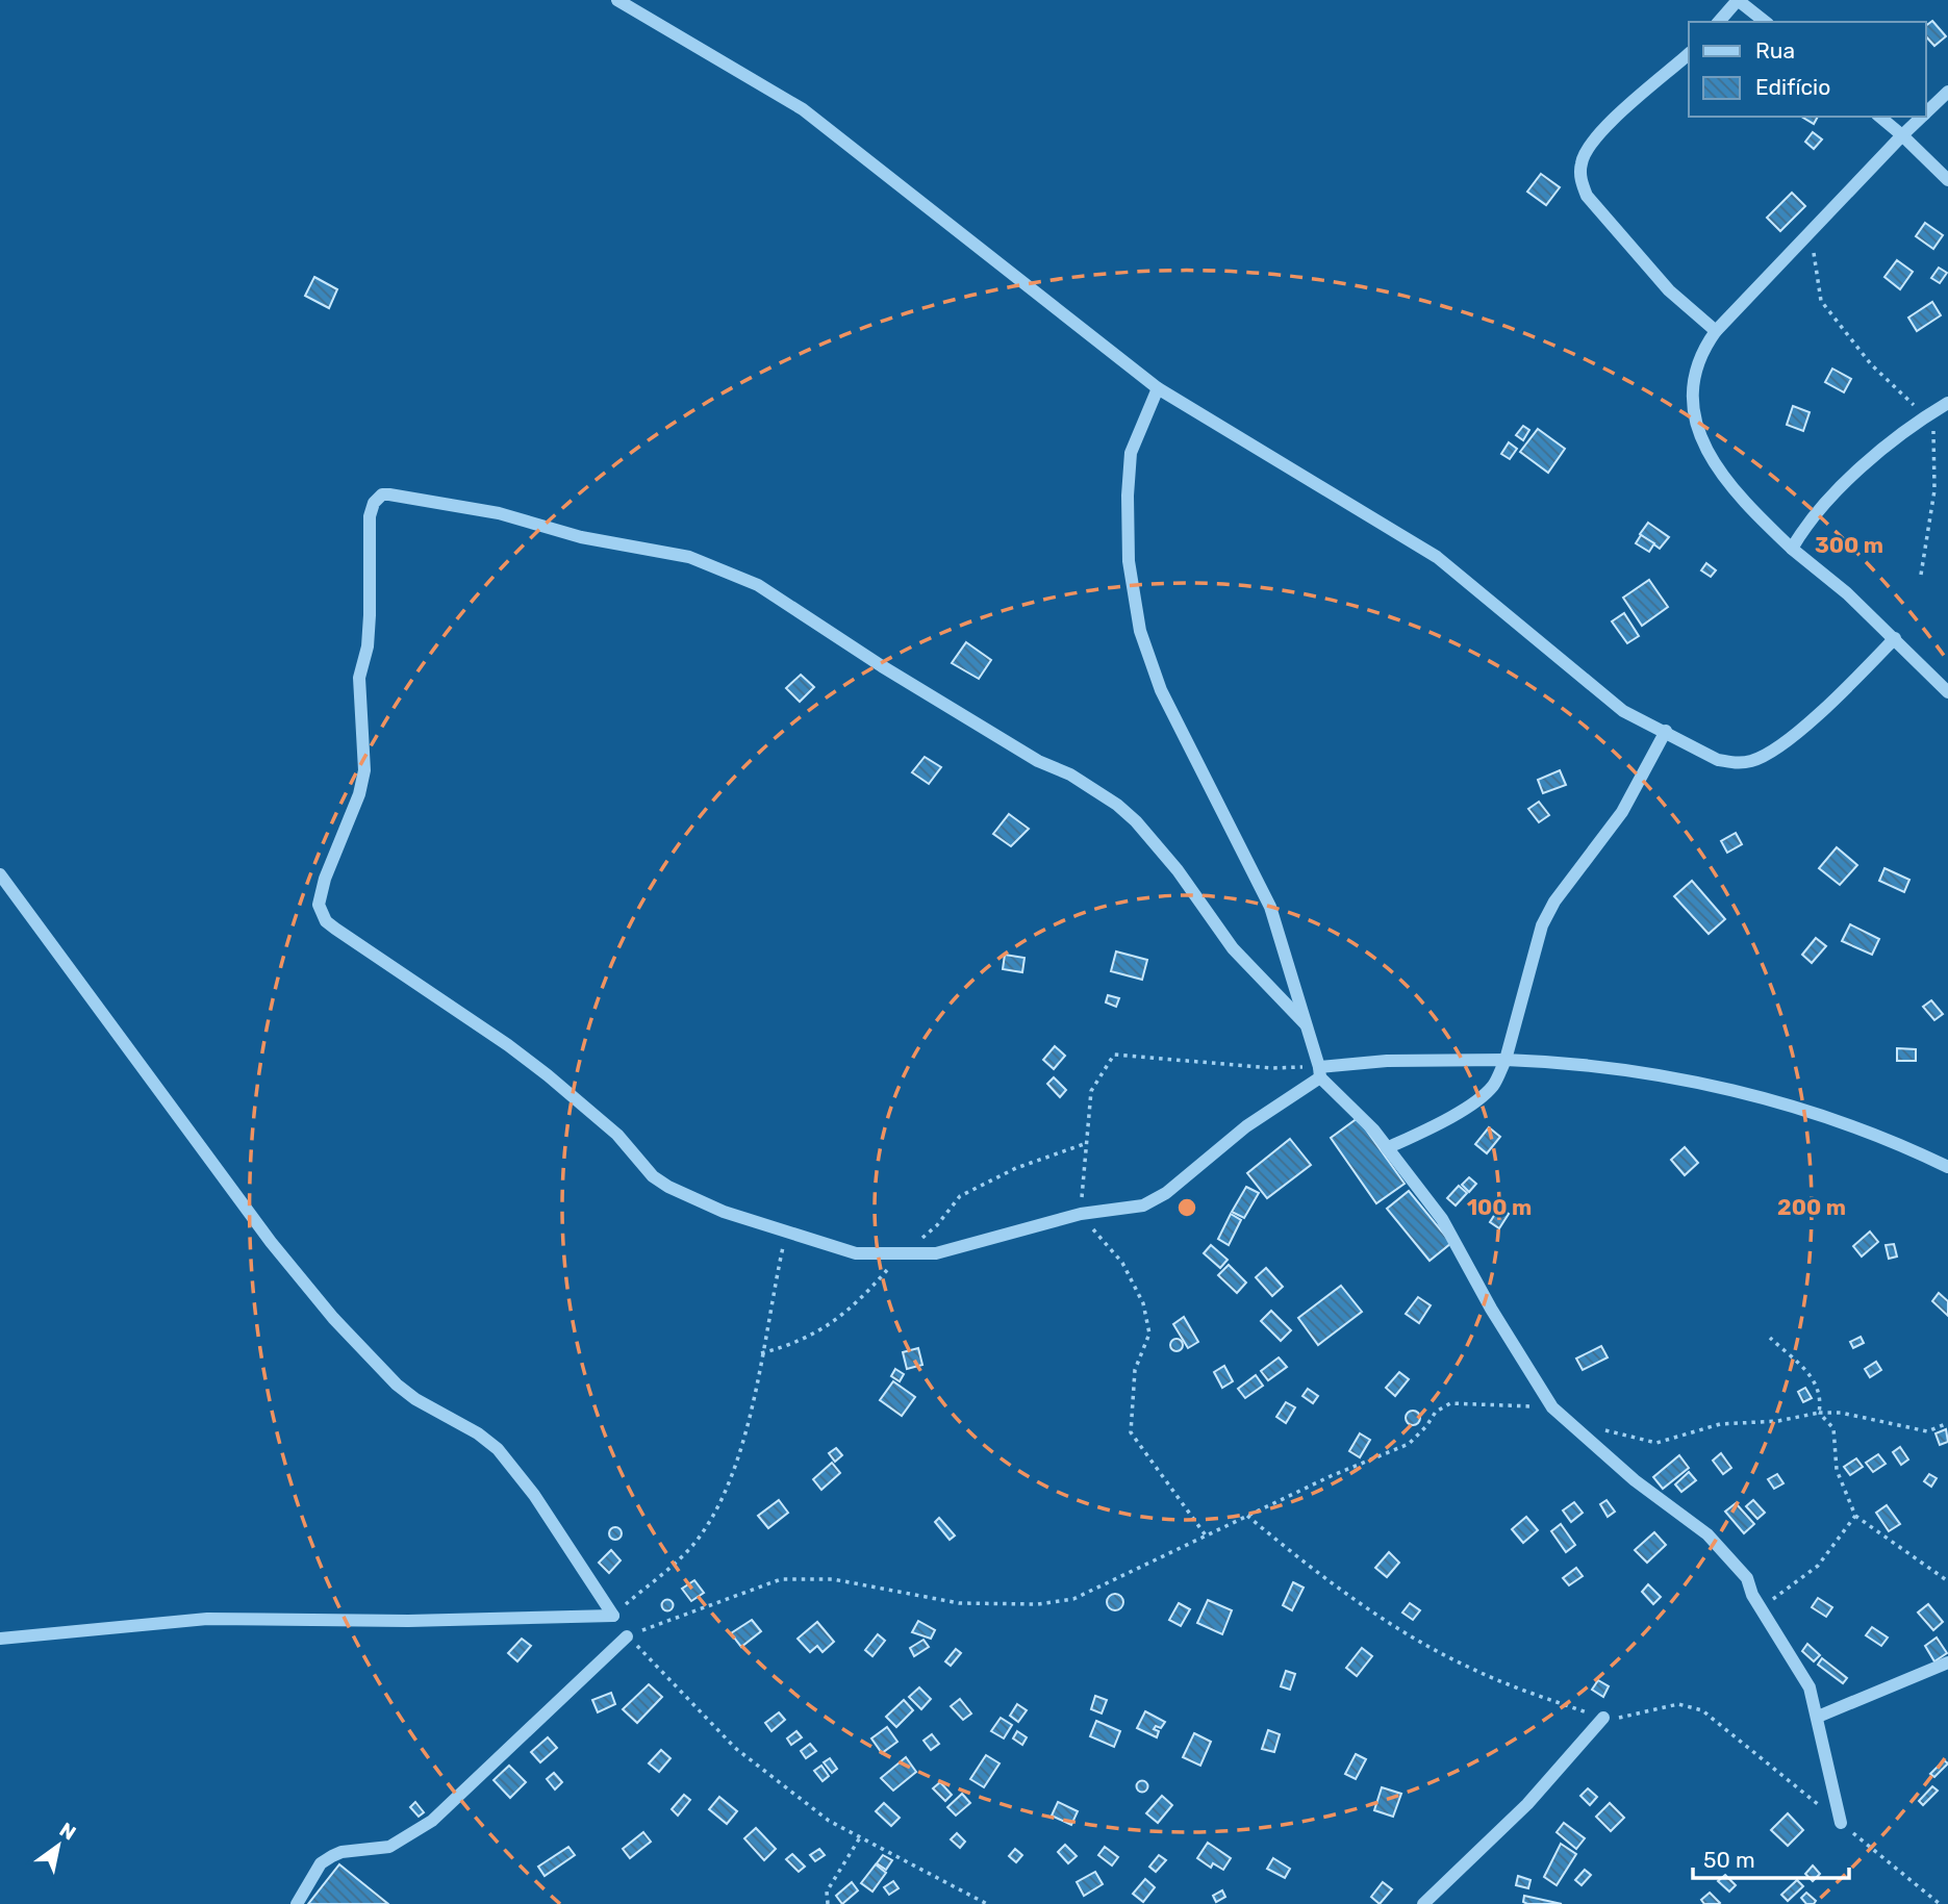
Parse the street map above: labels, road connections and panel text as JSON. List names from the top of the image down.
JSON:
{
  "legend": ["Rua", "Edifício"],
  "scale_bar": "50 m",
  "north": "top right",
  "rings": ["300 m", "100 m", "200 m"]
}
